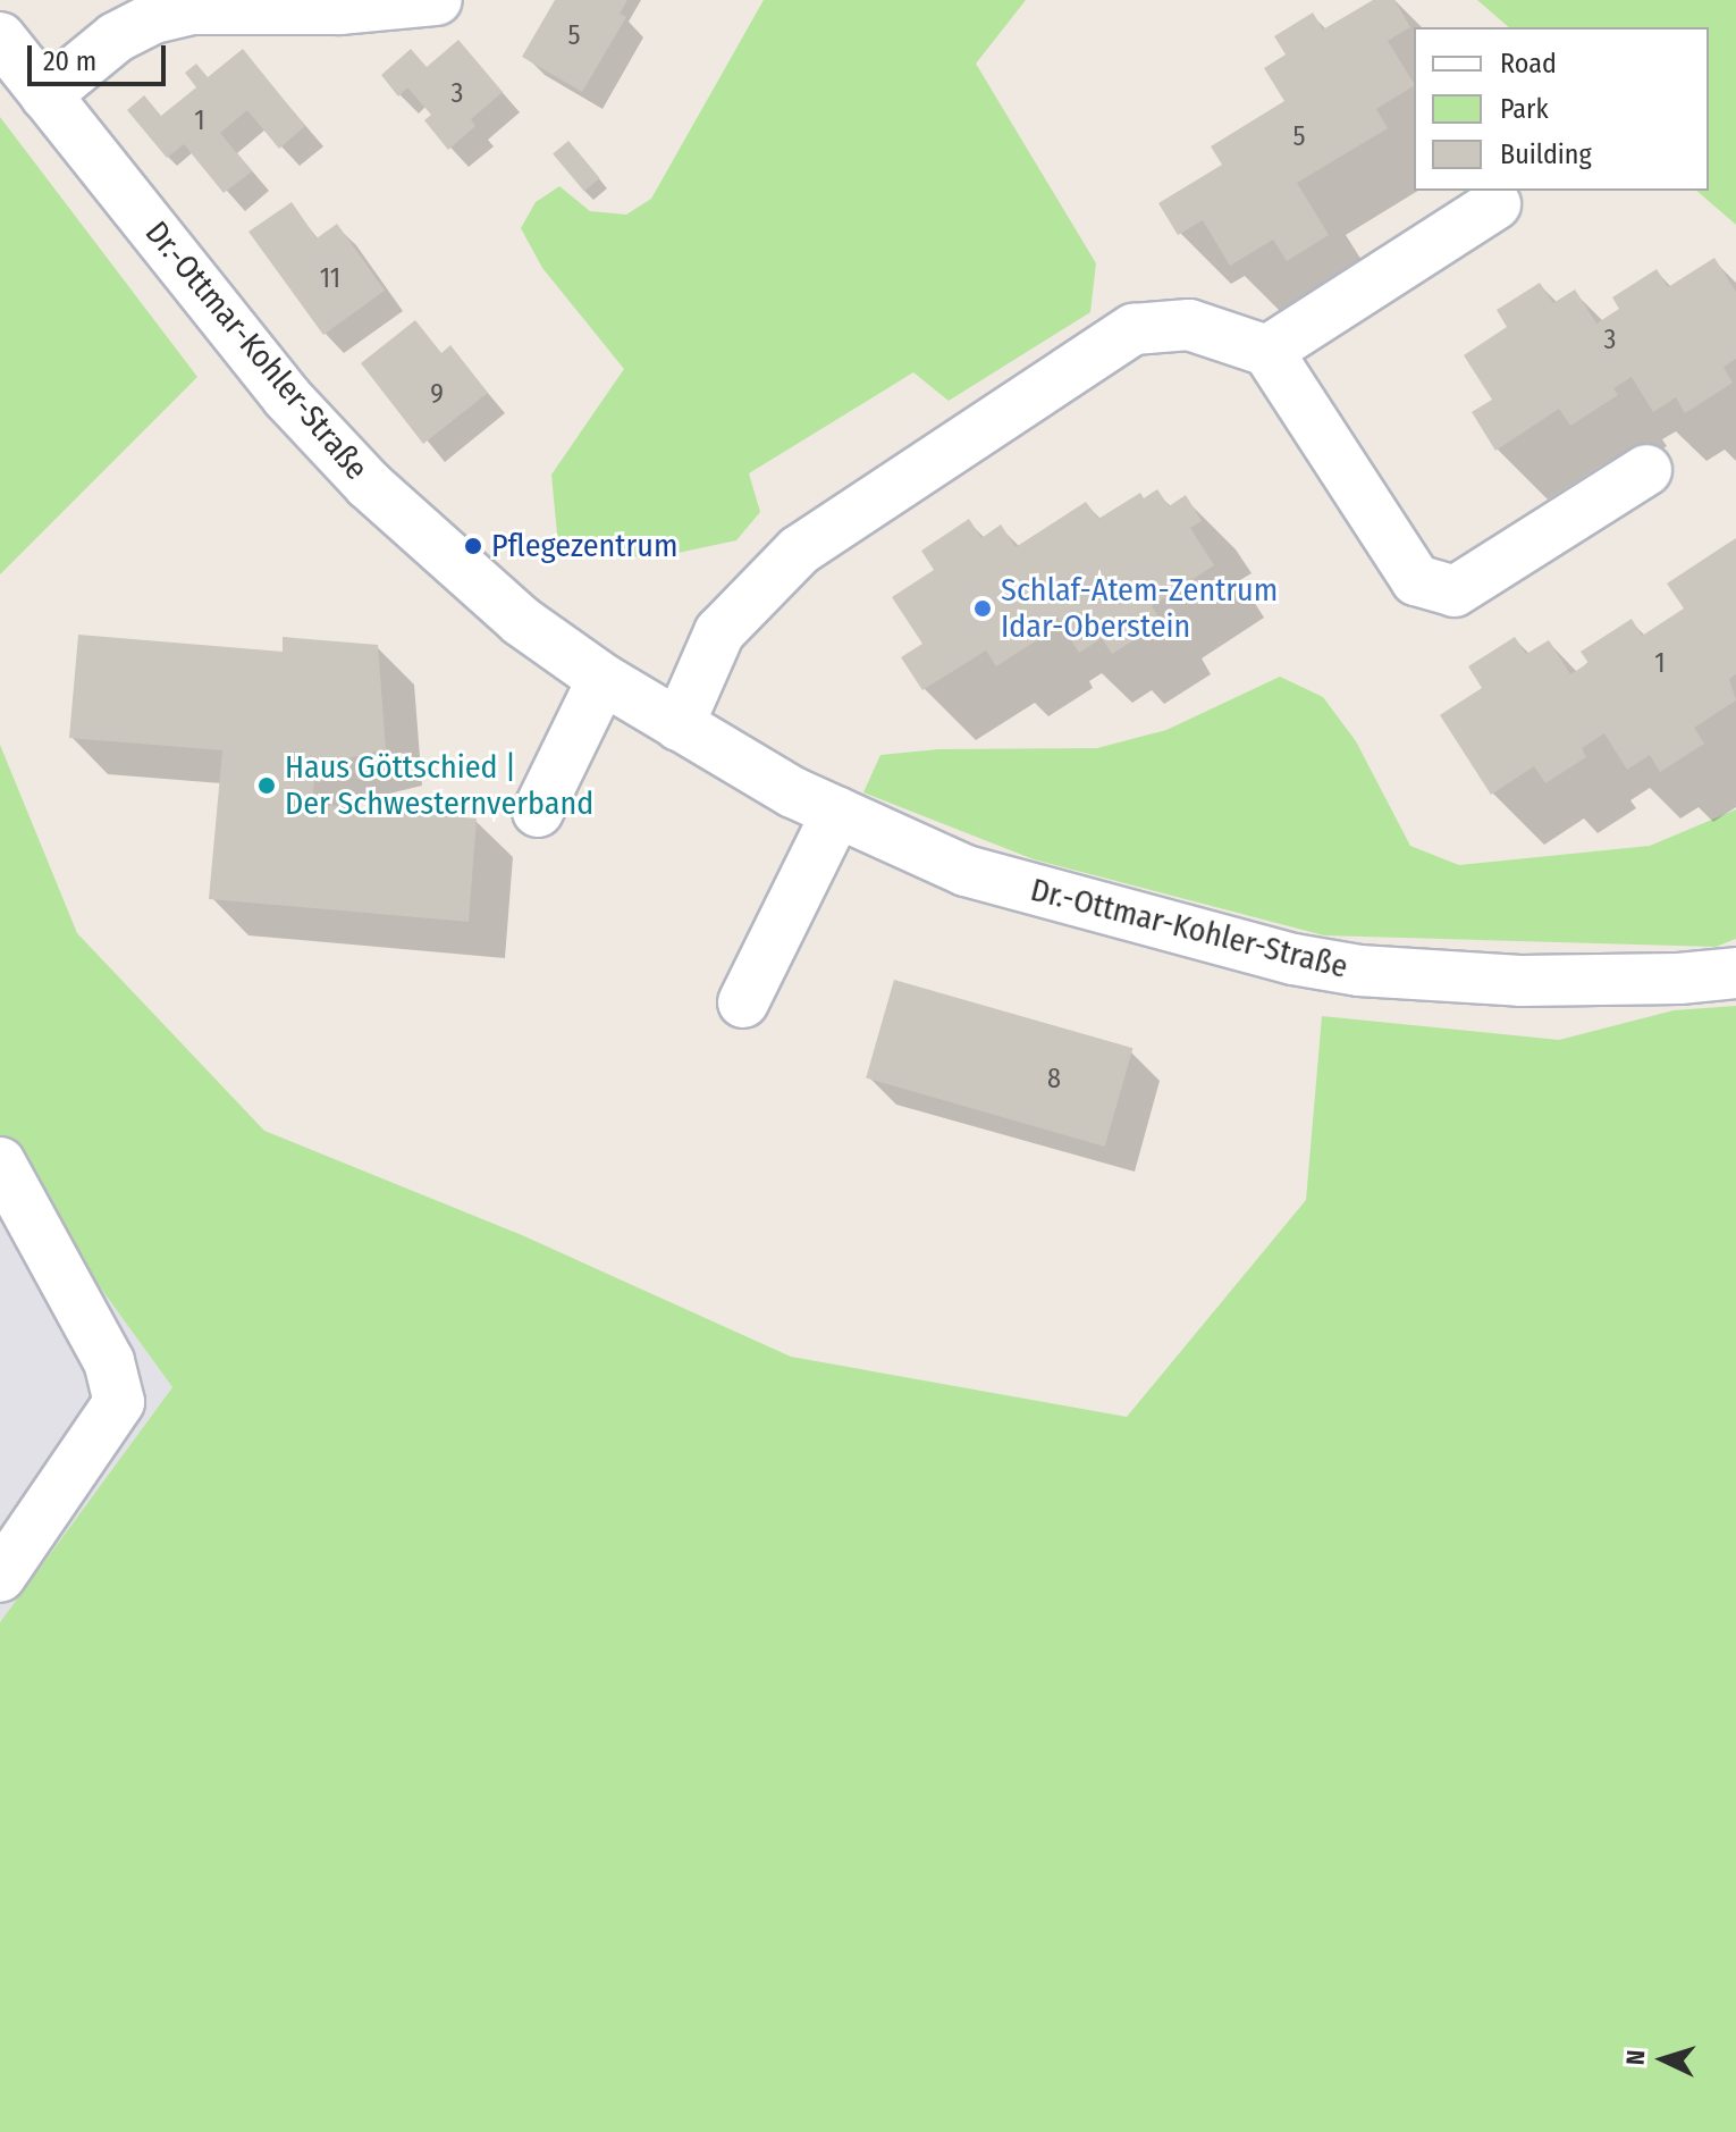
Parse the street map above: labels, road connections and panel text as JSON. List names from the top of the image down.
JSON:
{
  "streets": {
    "street": ["Dr.-Ottmar-Kohler-Straße"]
  },
  "places": ["Pflegezentrum", "Schlaf-Atem-Zentrum Idar-Oberstein", "Haus Göttschied | Der Schwesternverband"],
  "house_numbers": [
    "5",
    "3",
    "1",
    "5",
    "11",
    "3",
    "9",
    "1",
    "8"
  ],
  "legend": ["Road", "Park", "Building"],
  "scale_bar": "20 m",
  "north": "left"
}
